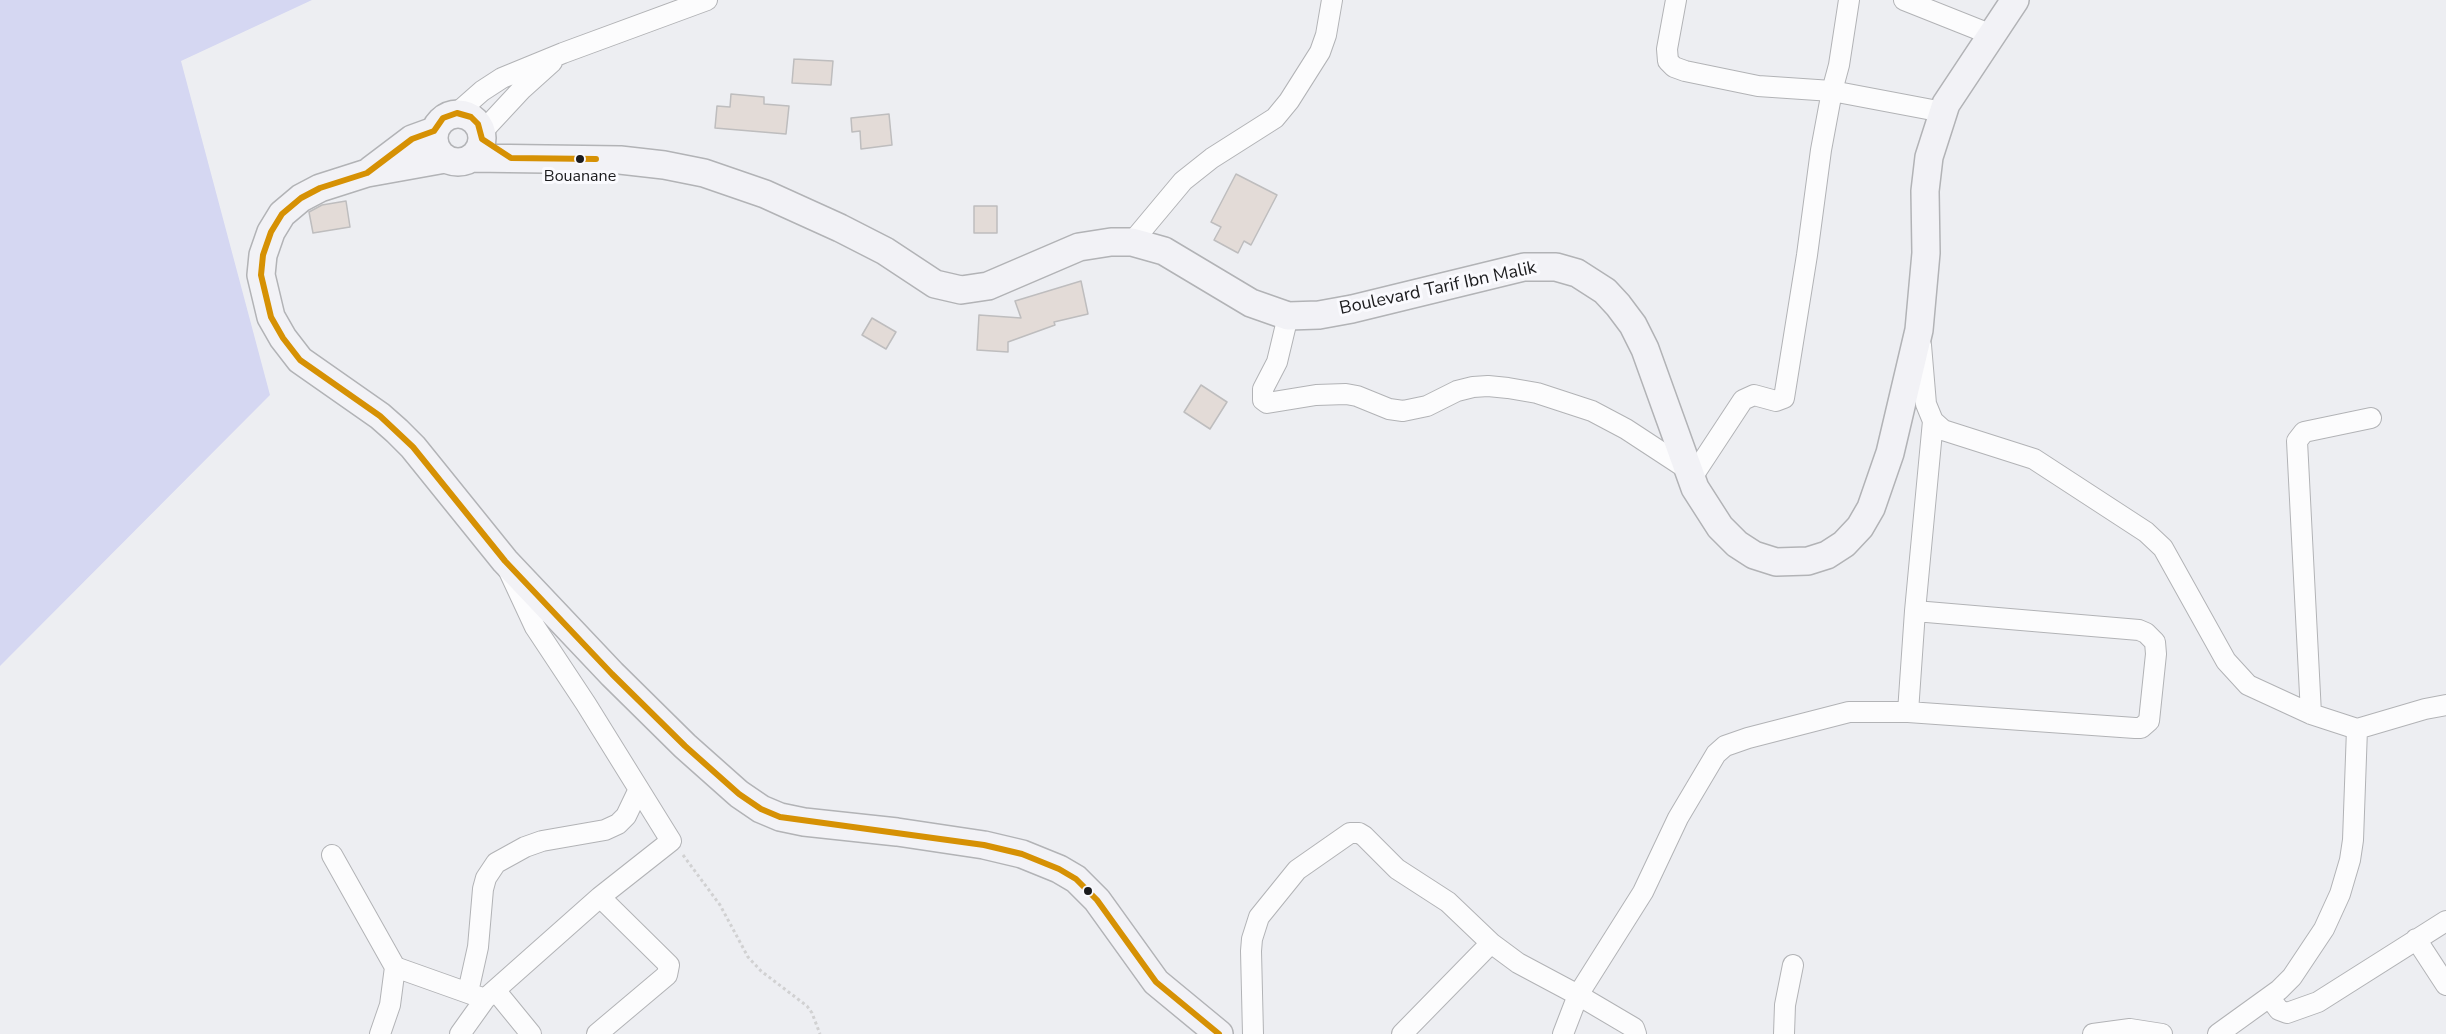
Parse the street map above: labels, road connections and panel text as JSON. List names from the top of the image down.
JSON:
{
  "streets": {
    "street": ["Boulevard Tarif Ibn Malik"]
  },
  "places": ["Bouanane"]
}
